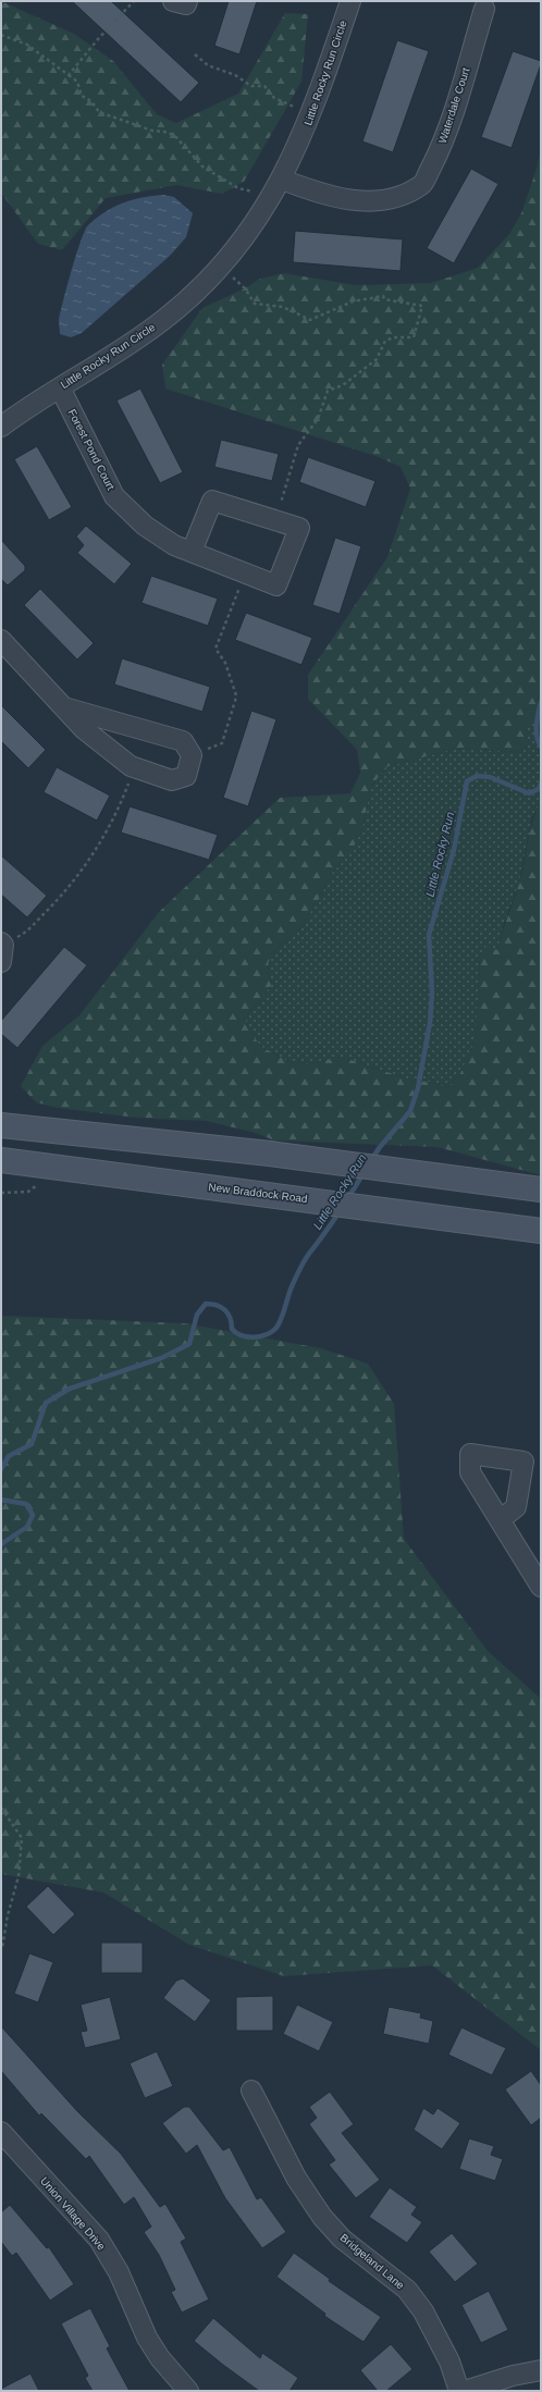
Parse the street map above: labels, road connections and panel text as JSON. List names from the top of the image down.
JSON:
{
  "streets": {
    "main road": ["New Braddock Road"],
    "street": [
      "Little Rocky Run Circle",
      "Waterdale Court",
      "Forest Pond Court",
      "Union Village Drive",
      "Bridgeland Lane"
    ]
  },
  "crossings": [
    ["Little Rocky Run Circle", "Waterdale Court"],
    ["Little Rocky Run Circle", "Forest Pond Court"]
  ],
  "water": ["Little Rocky Run"]
}
